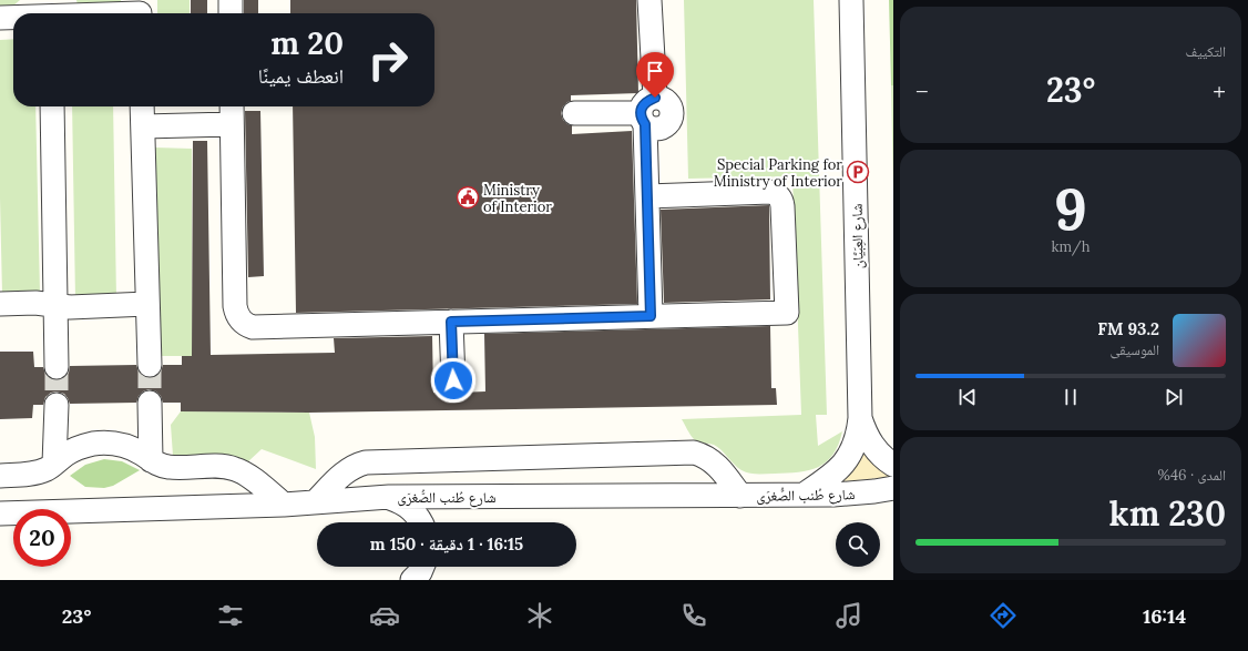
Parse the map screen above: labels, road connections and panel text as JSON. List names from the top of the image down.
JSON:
{
  "streets": {
    "street": ["شارع العِبَيَّان", "شارع طُنب الصُّغرَى"]
  },
  "crossings": [
    ["شارع العِبَيَّان", "شارع طُنب الصُّغرَى"]
  ],
  "places": {
    "parking": ["Special Parking for Ministry of Interior"],
    "public building": ["Ministry of Interior"]
  },
  "page": {
    "tile": [
      "التكييف",
      ["9", "km/h"],
      ["المدى · 46%", "230 km"]
    ],
    "turn": ["20 m", "انعطف يمينًا"],
    "heat": ["−", "23°", "+"],
    "song": ["93.2 FM", "الموسيقى"],
    "limit": "20",
    "trip": "16:15 · 1 دقيقة · 150 m",
    "tabs": ["16:14", "23°"]
  }
}
